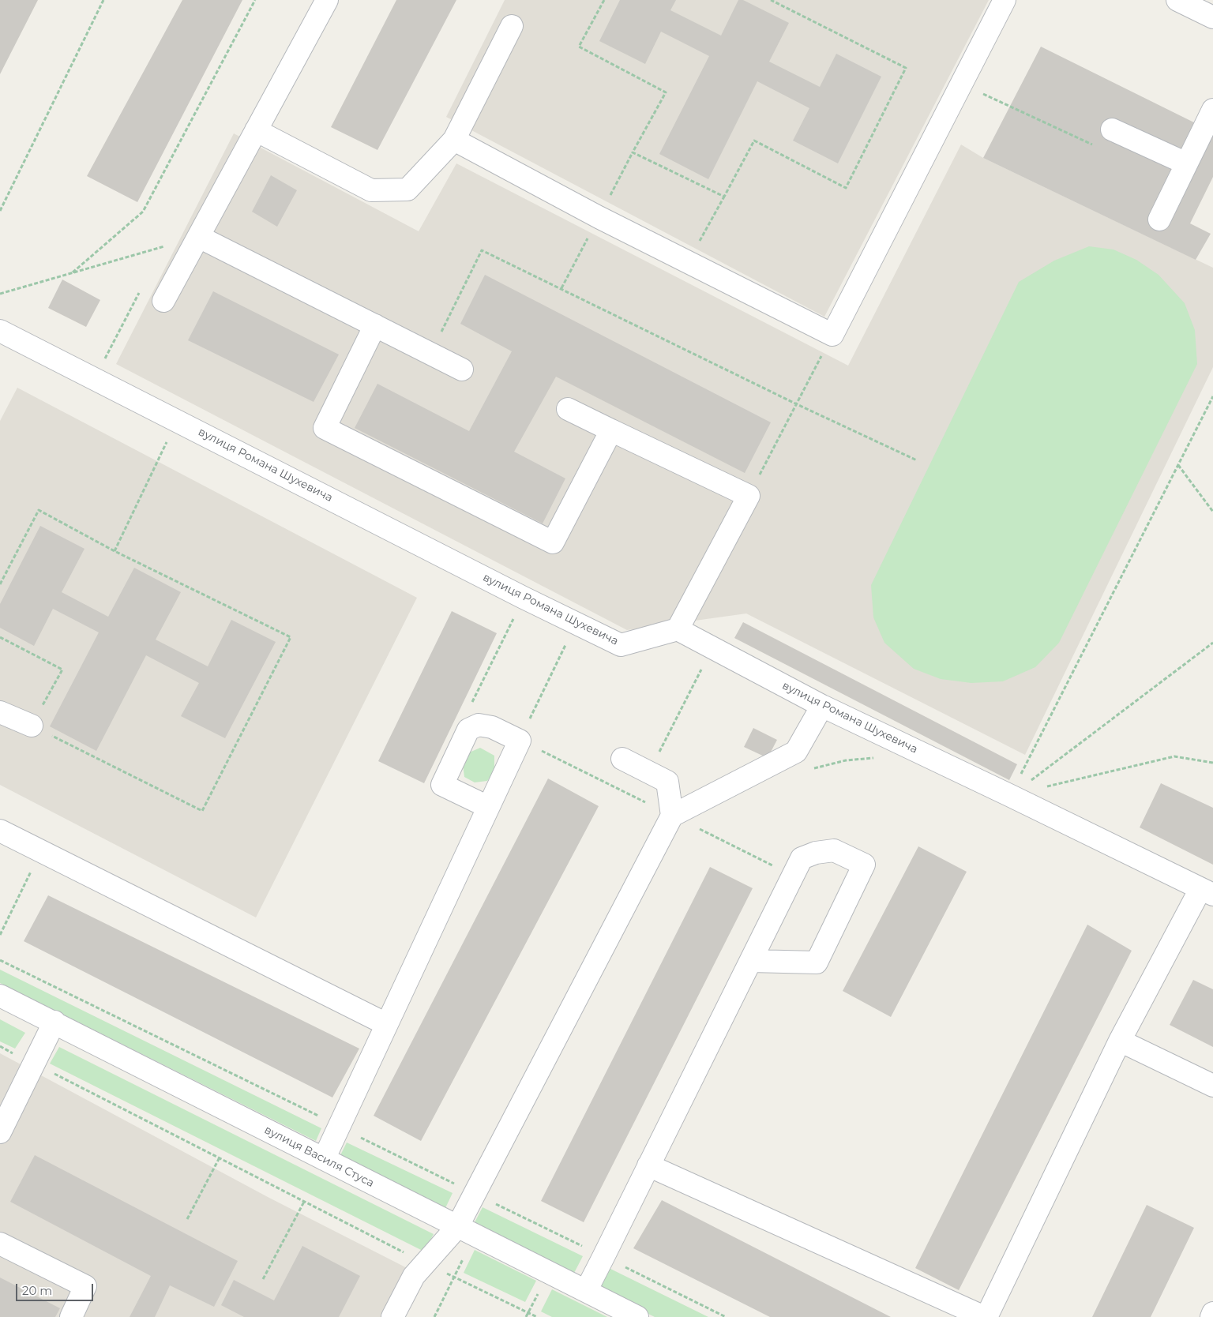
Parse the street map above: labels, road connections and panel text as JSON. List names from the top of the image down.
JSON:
{
  "streets": {
    "street": ["вулиця Романа Шухевича", "вулиця Василя Стуса"]
  },
  "scale_bar": "20 m"
}
